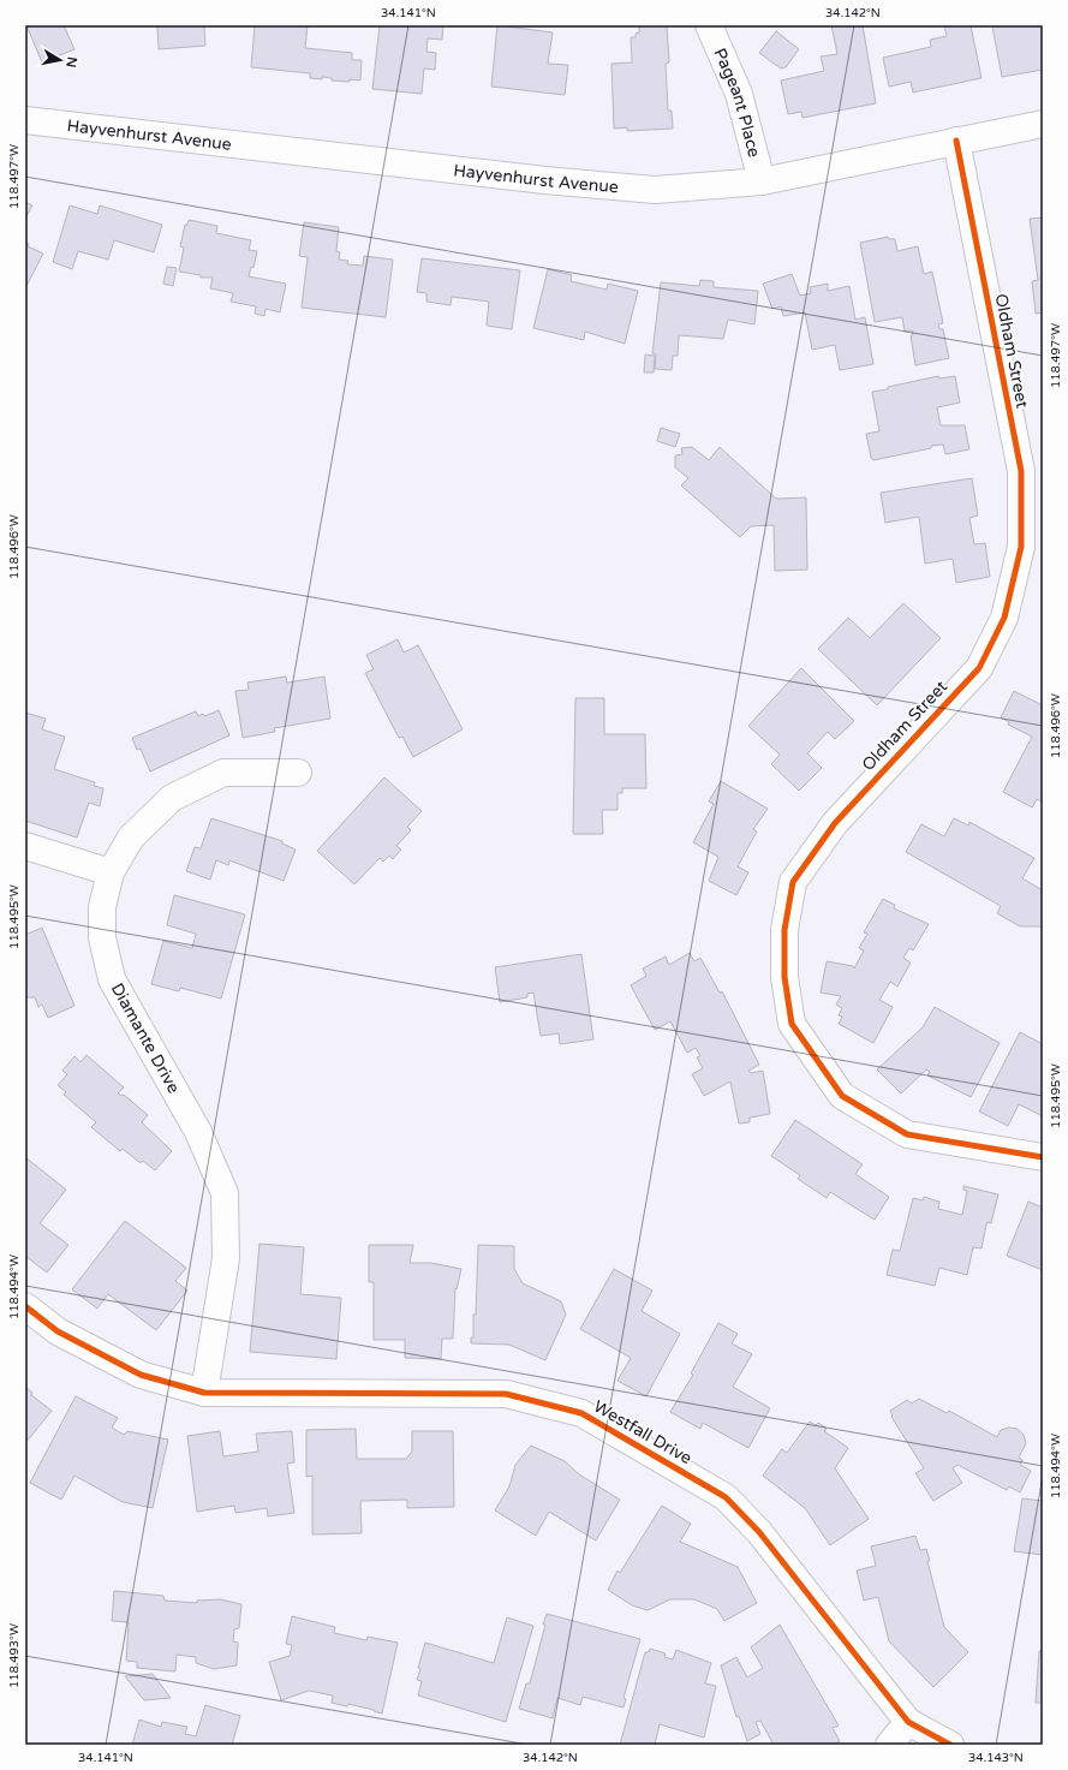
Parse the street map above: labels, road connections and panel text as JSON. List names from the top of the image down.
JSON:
{
  "streets": {
    "street": [
      "Pageant Place",
      "Hayvenhurst Avenue",
      "Oldham Street",
      "Diamante Drive",
      "Westfall Drive"
    ]
  },
  "crossings": [
    ["Pageant Place", "Hayvenhurst Avenue"],
    ["Hayvenhurst Avenue", "Oldham Street"],
    ["Diamante Drive", "Westfall Drive"]
  ],
  "north": "right",
  "coordinates": [
    "34.141°N",
    "34.142°N",
    "118.497°W",
    "118.496°W",
    "118.495°W",
    "118.494°W",
    "118.493°W",
    "34.143°N"
  ]
}
